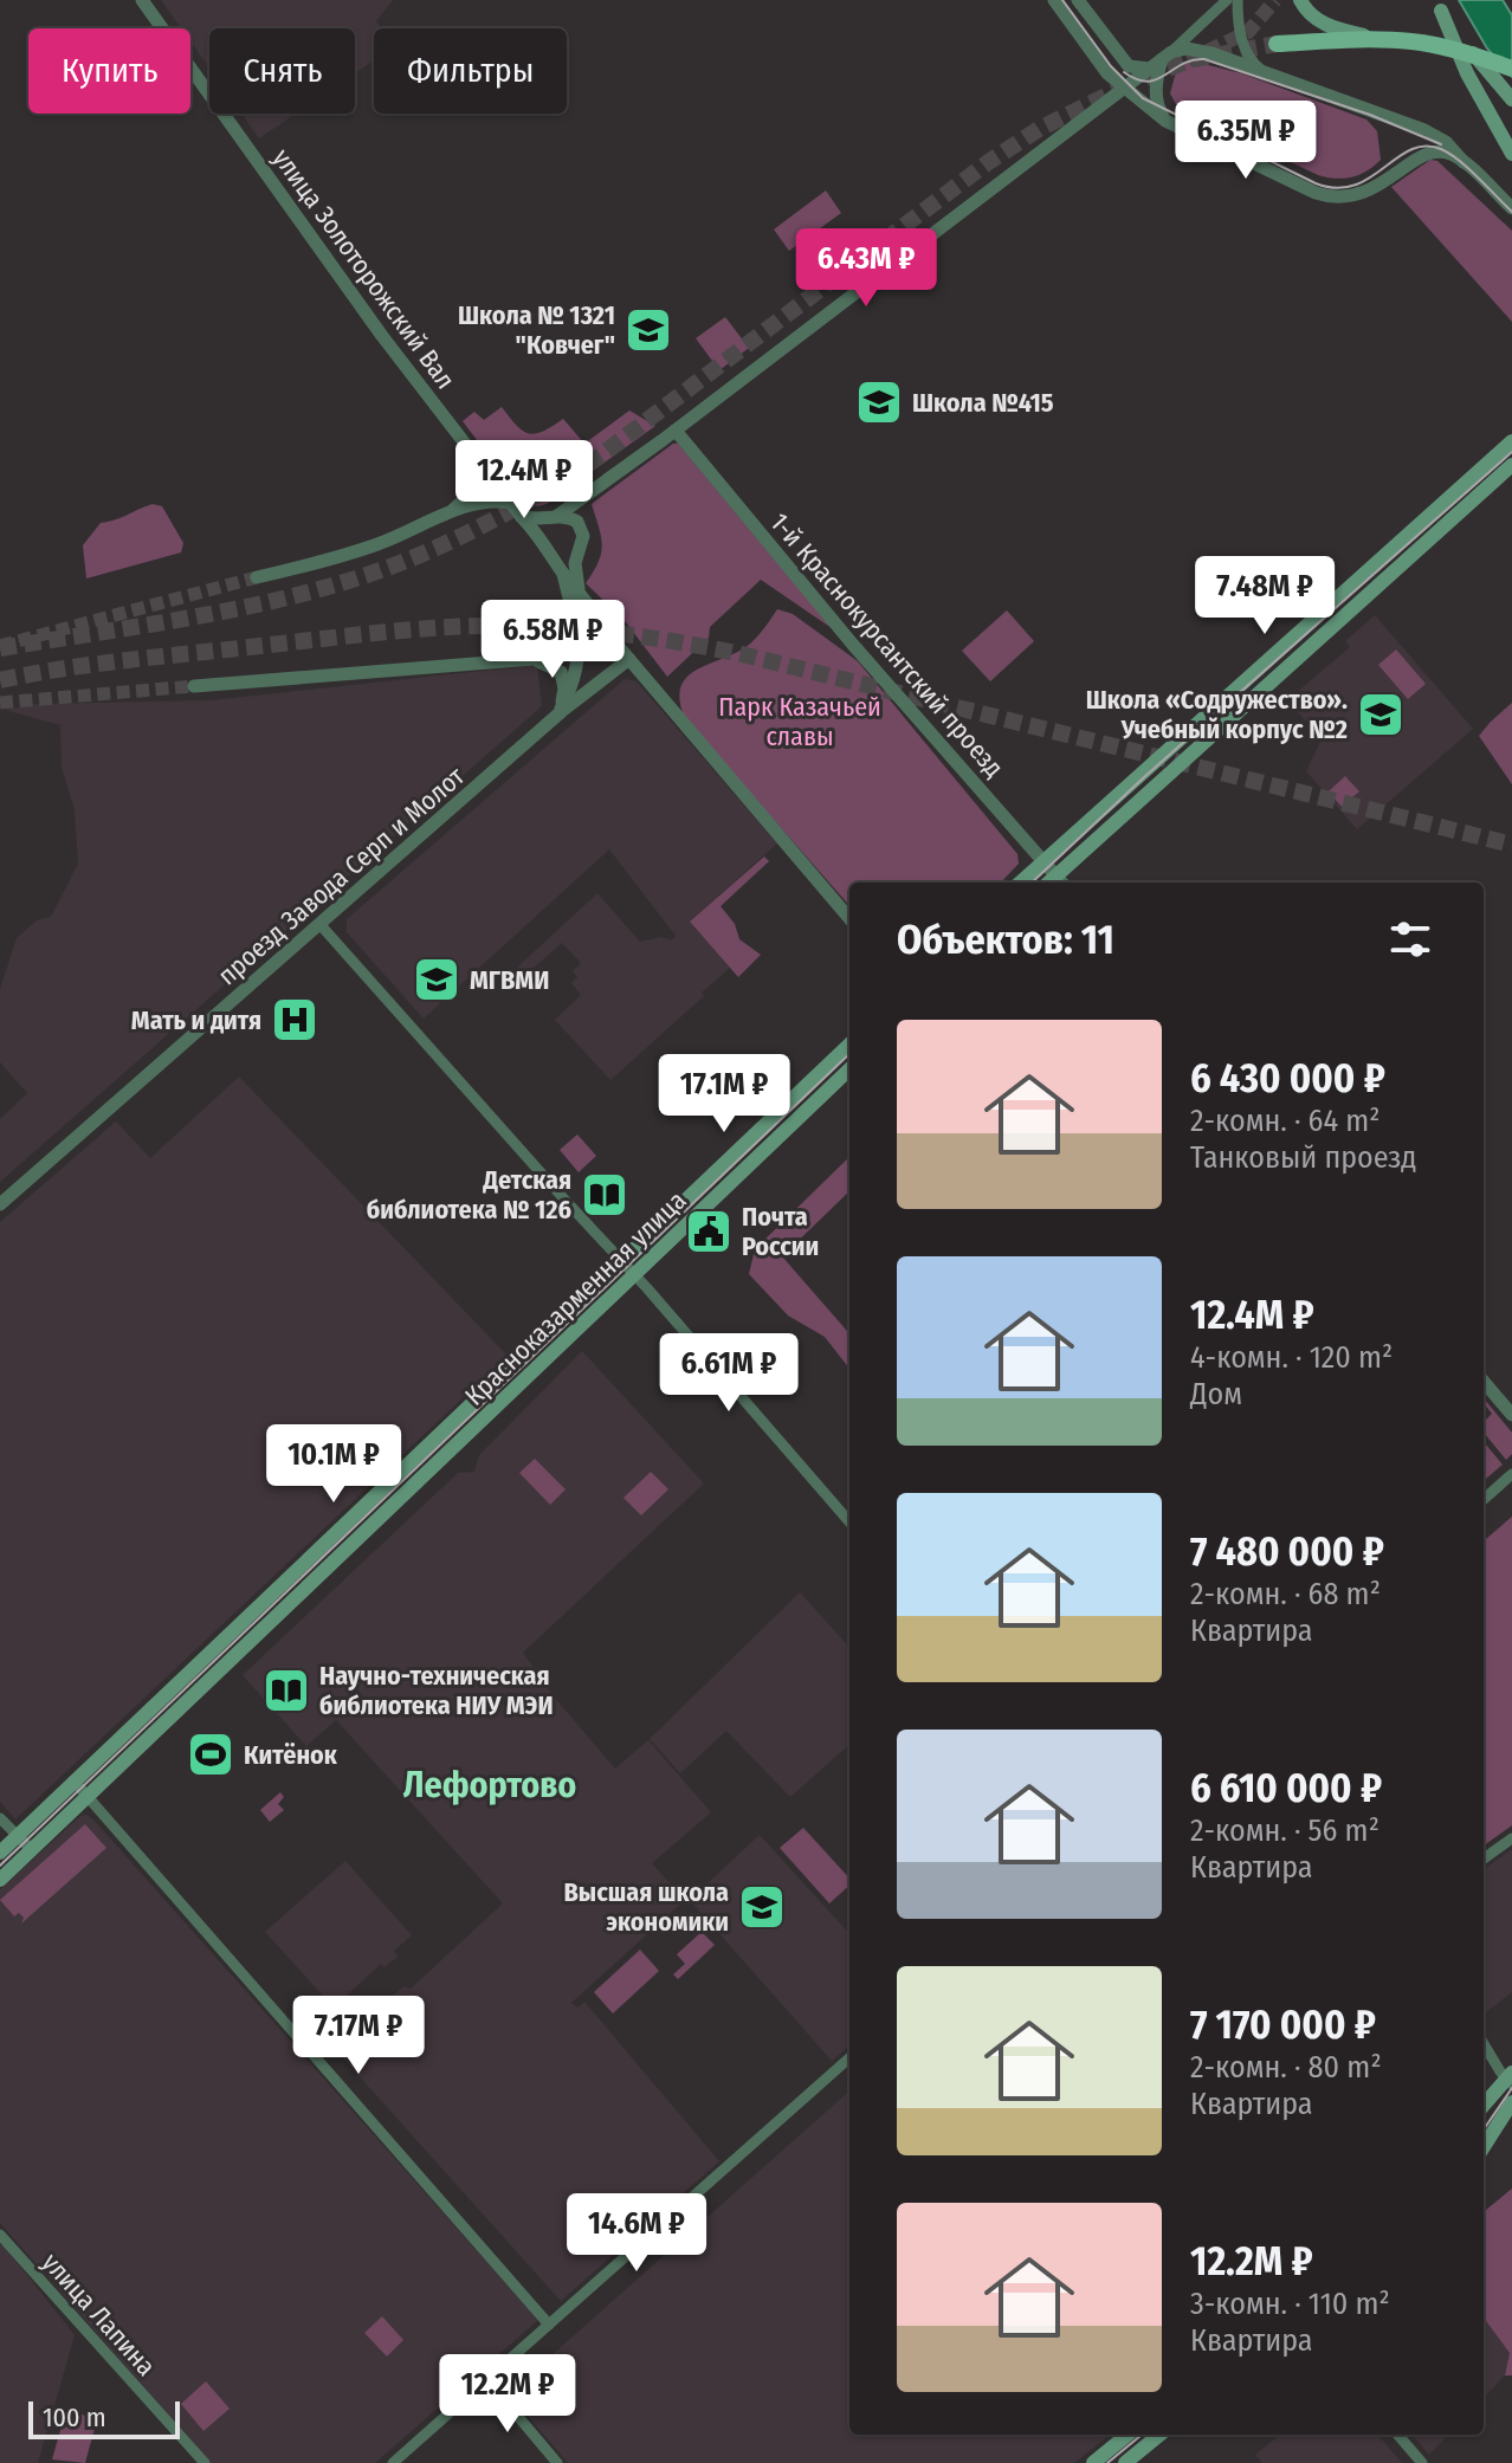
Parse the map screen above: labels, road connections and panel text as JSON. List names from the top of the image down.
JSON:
{
  "streets": {
    "main road": ["Красноказарменная улица"],
    "street": [
      "улица Золоторожский Вал",
      "1-й Краснокурсантский проезд",
      "проезд Завода Серп и Молот",
      "улица Лапина"
    ]
  },
  "crossings": [
    ["улица Золоторожский Вал", "проезд Завода Серп и Молот"]
  ],
  "districts": ["Лефортово"],
  "parks": ["Парк Казачьей славы"],
  "places": {
    "school or university": [
      "Школа № 1321 \"Ковчег\"",
      "Школа №415",
      "Школа «Содружество». Учебный корпус №2",
      "МГВМИ",
      "Высшая школа экономики"
    ],
    "hospital": ["Мать и дитя"],
    "library": ["Детская библиотека № 126", "Научно-техническая библиотека НИУ МЭИ"],
    "public building": ["Почта России"],
    "sports": ["Китёнок"]
  },
  "scale_bar": "100 m",
  "page": {
    "chip": ["Купить", "Снять", "Фильтры"],
    "price": [
      "6.35M ₽",
      "6.43M ₽",
      "12.4M ₽",
      "7.48M ₽",
      "6.58M ₽",
      "17.1M ₽",
      "6.61M ₽",
      "10.1M ₽",
      "7.17M ₽",
      "14.6M ₽",
      "12.2M ₽"
    ],
    "heading": "Объектов: 11",
    "list": [
      {
        "name": "6 430 000 ₽",
        "note": "2-комн. · 64 m² · Танковый проезд"
      },
      {
        "name": "12.4M ₽",
        "note": "4-комн. · 120 m² · Дом"
      },
      {
        "name": "7 480 000 ₽",
        "note": "2-комн. · 68 m² · Квартира"
      },
      {
        "name": "6 610 000 ₽",
        "note": "2-комн. · 56 m² · Квартира"
      },
      {
        "name": "7 170 000 ₽",
        "note": "2-комн. · 80 m² · Квартира"
      },
      {
        "name": "12.2M ₽",
        "note": "3-комн. · 110 m² · Квартира"
      }
    ],
    "scale": "100 m"
  }
}
